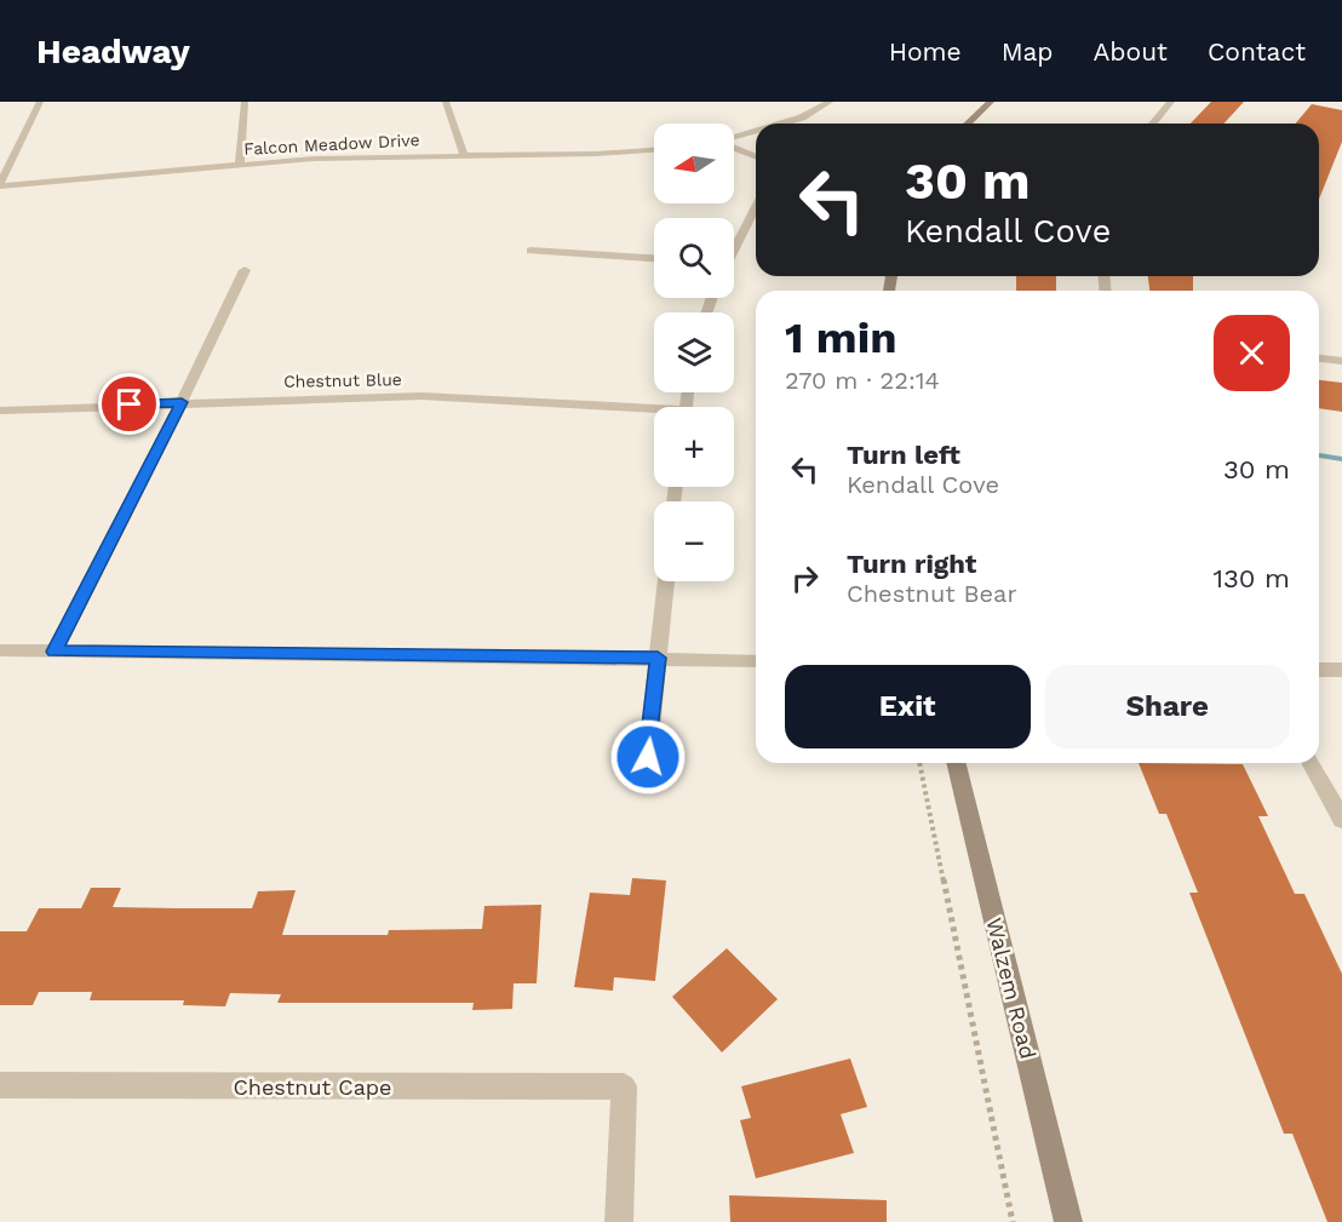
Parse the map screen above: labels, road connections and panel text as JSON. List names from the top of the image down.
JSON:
{
  "streets": {
    "street": [
      "Falcon Meadow Drive",
      "Chestnut Blue",
      "Walzem Road",
      "Chestnut Cape"
    ]
  },
  "north": "left",
  "page": {
    "header": "Headway",
    "nav": [
      "Home",
      "Map",
      "About",
      "Contact"
    ],
    "map_buttons": ["+", "−"],
    "turn": ["30 m", "Kendall Cove"],
    "heading": ["1 min", "270 m · 22:14"],
    "list": [
      {
        "name": "Turn left",
        "note": "Kendall Cove",
        "value": "30 m"
      },
      {
        "name": "Turn right",
        "note": "Chestnut Bear",
        "value": "130 m"
      }
    ],
    "buttons": ["Exit", "Share"]
  }
}
